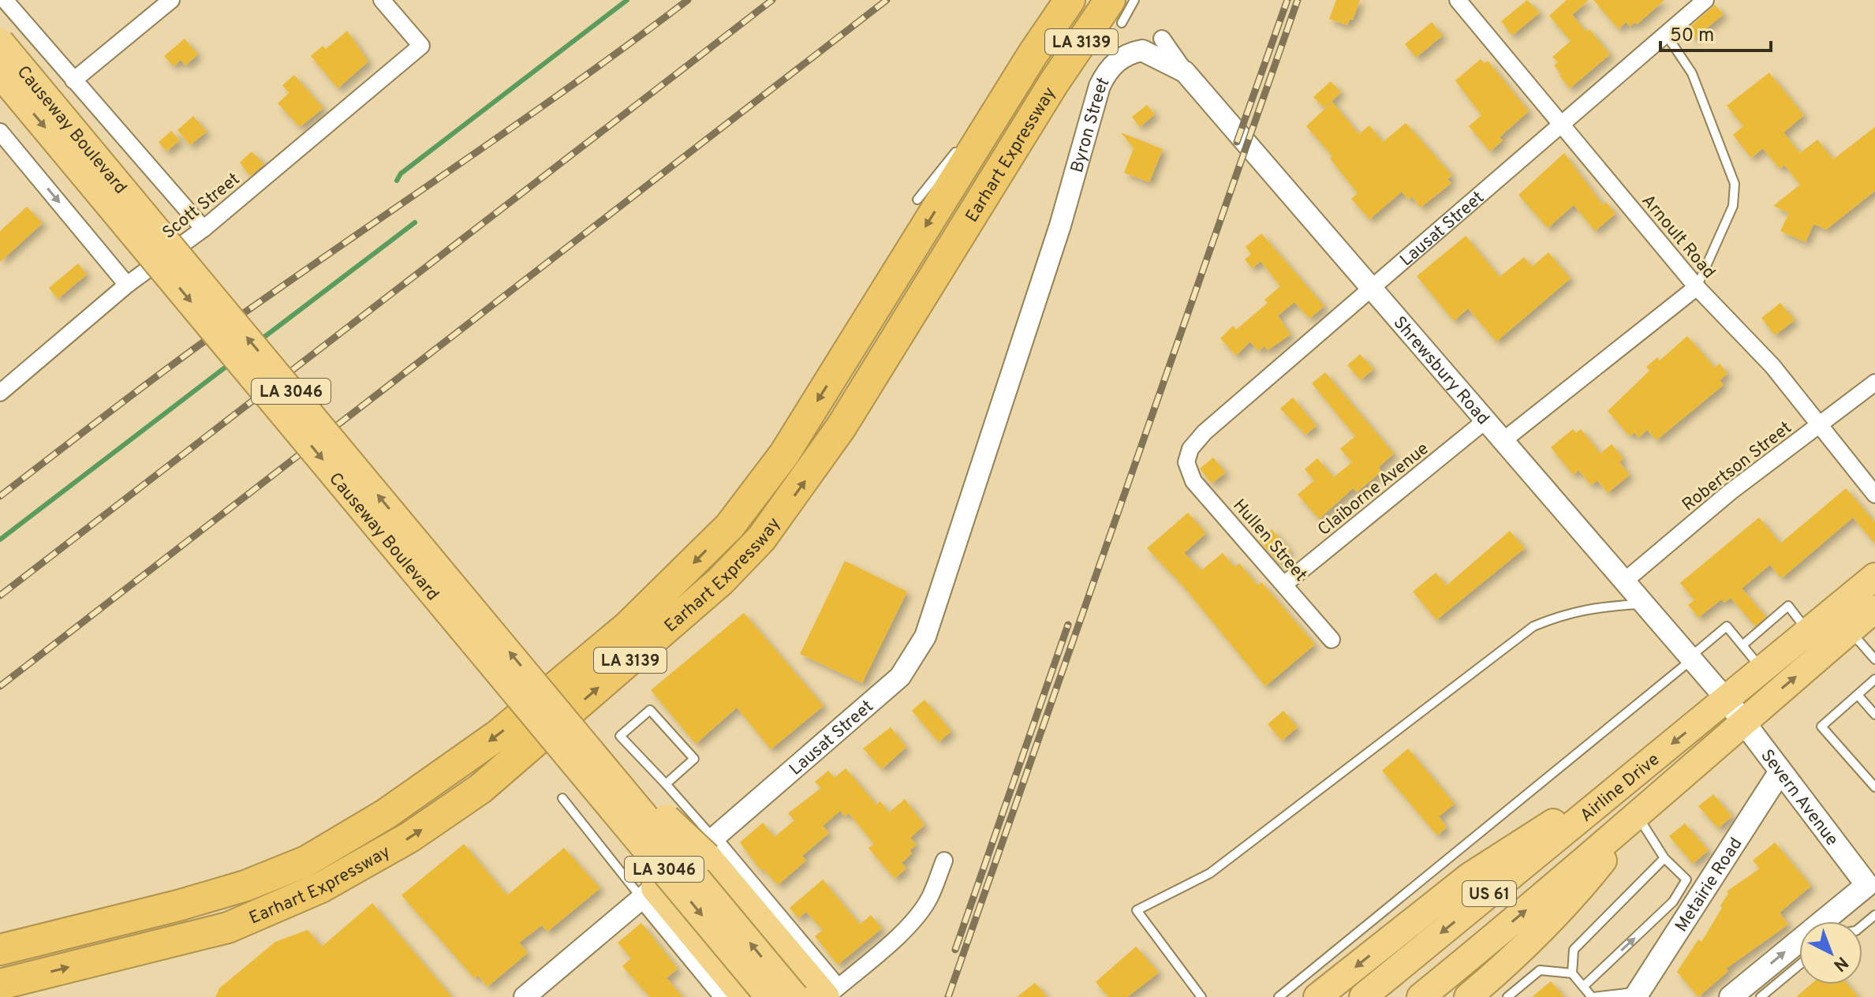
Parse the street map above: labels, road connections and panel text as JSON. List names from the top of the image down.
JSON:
{
  "streets": {
    "highway": [
      "LA 3139",
      "Causeway Boulevard",
      "Earhart Expressway",
      "LA 3046",
      "Airline Drive",
      "US 61"
    ],
    "main road": ["Severn Avenue", "Metairie Road"],
    "street": [
      "Byron Street",
      "Scott Street",
      "Lausat Street",
      "Arnoult Road",
      "Shrewsbury Road",
      "Robertson Street",
      "Claiborne Avenue",
      "Hullen Street"
    ]
  },
  "crossings": [
    ["Byron Street", "Lausat Street"],
    ["Byron Street", "Shrewsbury Road"],
    ["Causeway Boulevard", "Scott Street"],
    ["Lausat Street", "Arnoult Road"],
    ["Lausat Street", "Shrewsbury Road"],
    ["Lausat Street", "Hullen Street"],
    ["Arnoult Road", "Robertson Street"],
    ["Shrewsbury Road", "Robertson Street"],
    ["Shrewsbury Road", "Claiborne Avenue"],
    ["Shrewsbury Road", "Airline Drive"],
    ["Shrewsbury Road", "Severn Avenue"],
    ["Claiborne Avenue", "Hullen Street"],
    ["Airline Drive", "Severn Avenue"],
    ["Severn Avenue", "Metairie Road"]
  ],
  "scale_bar": "50 m",
  "north": "bottom right"
}
